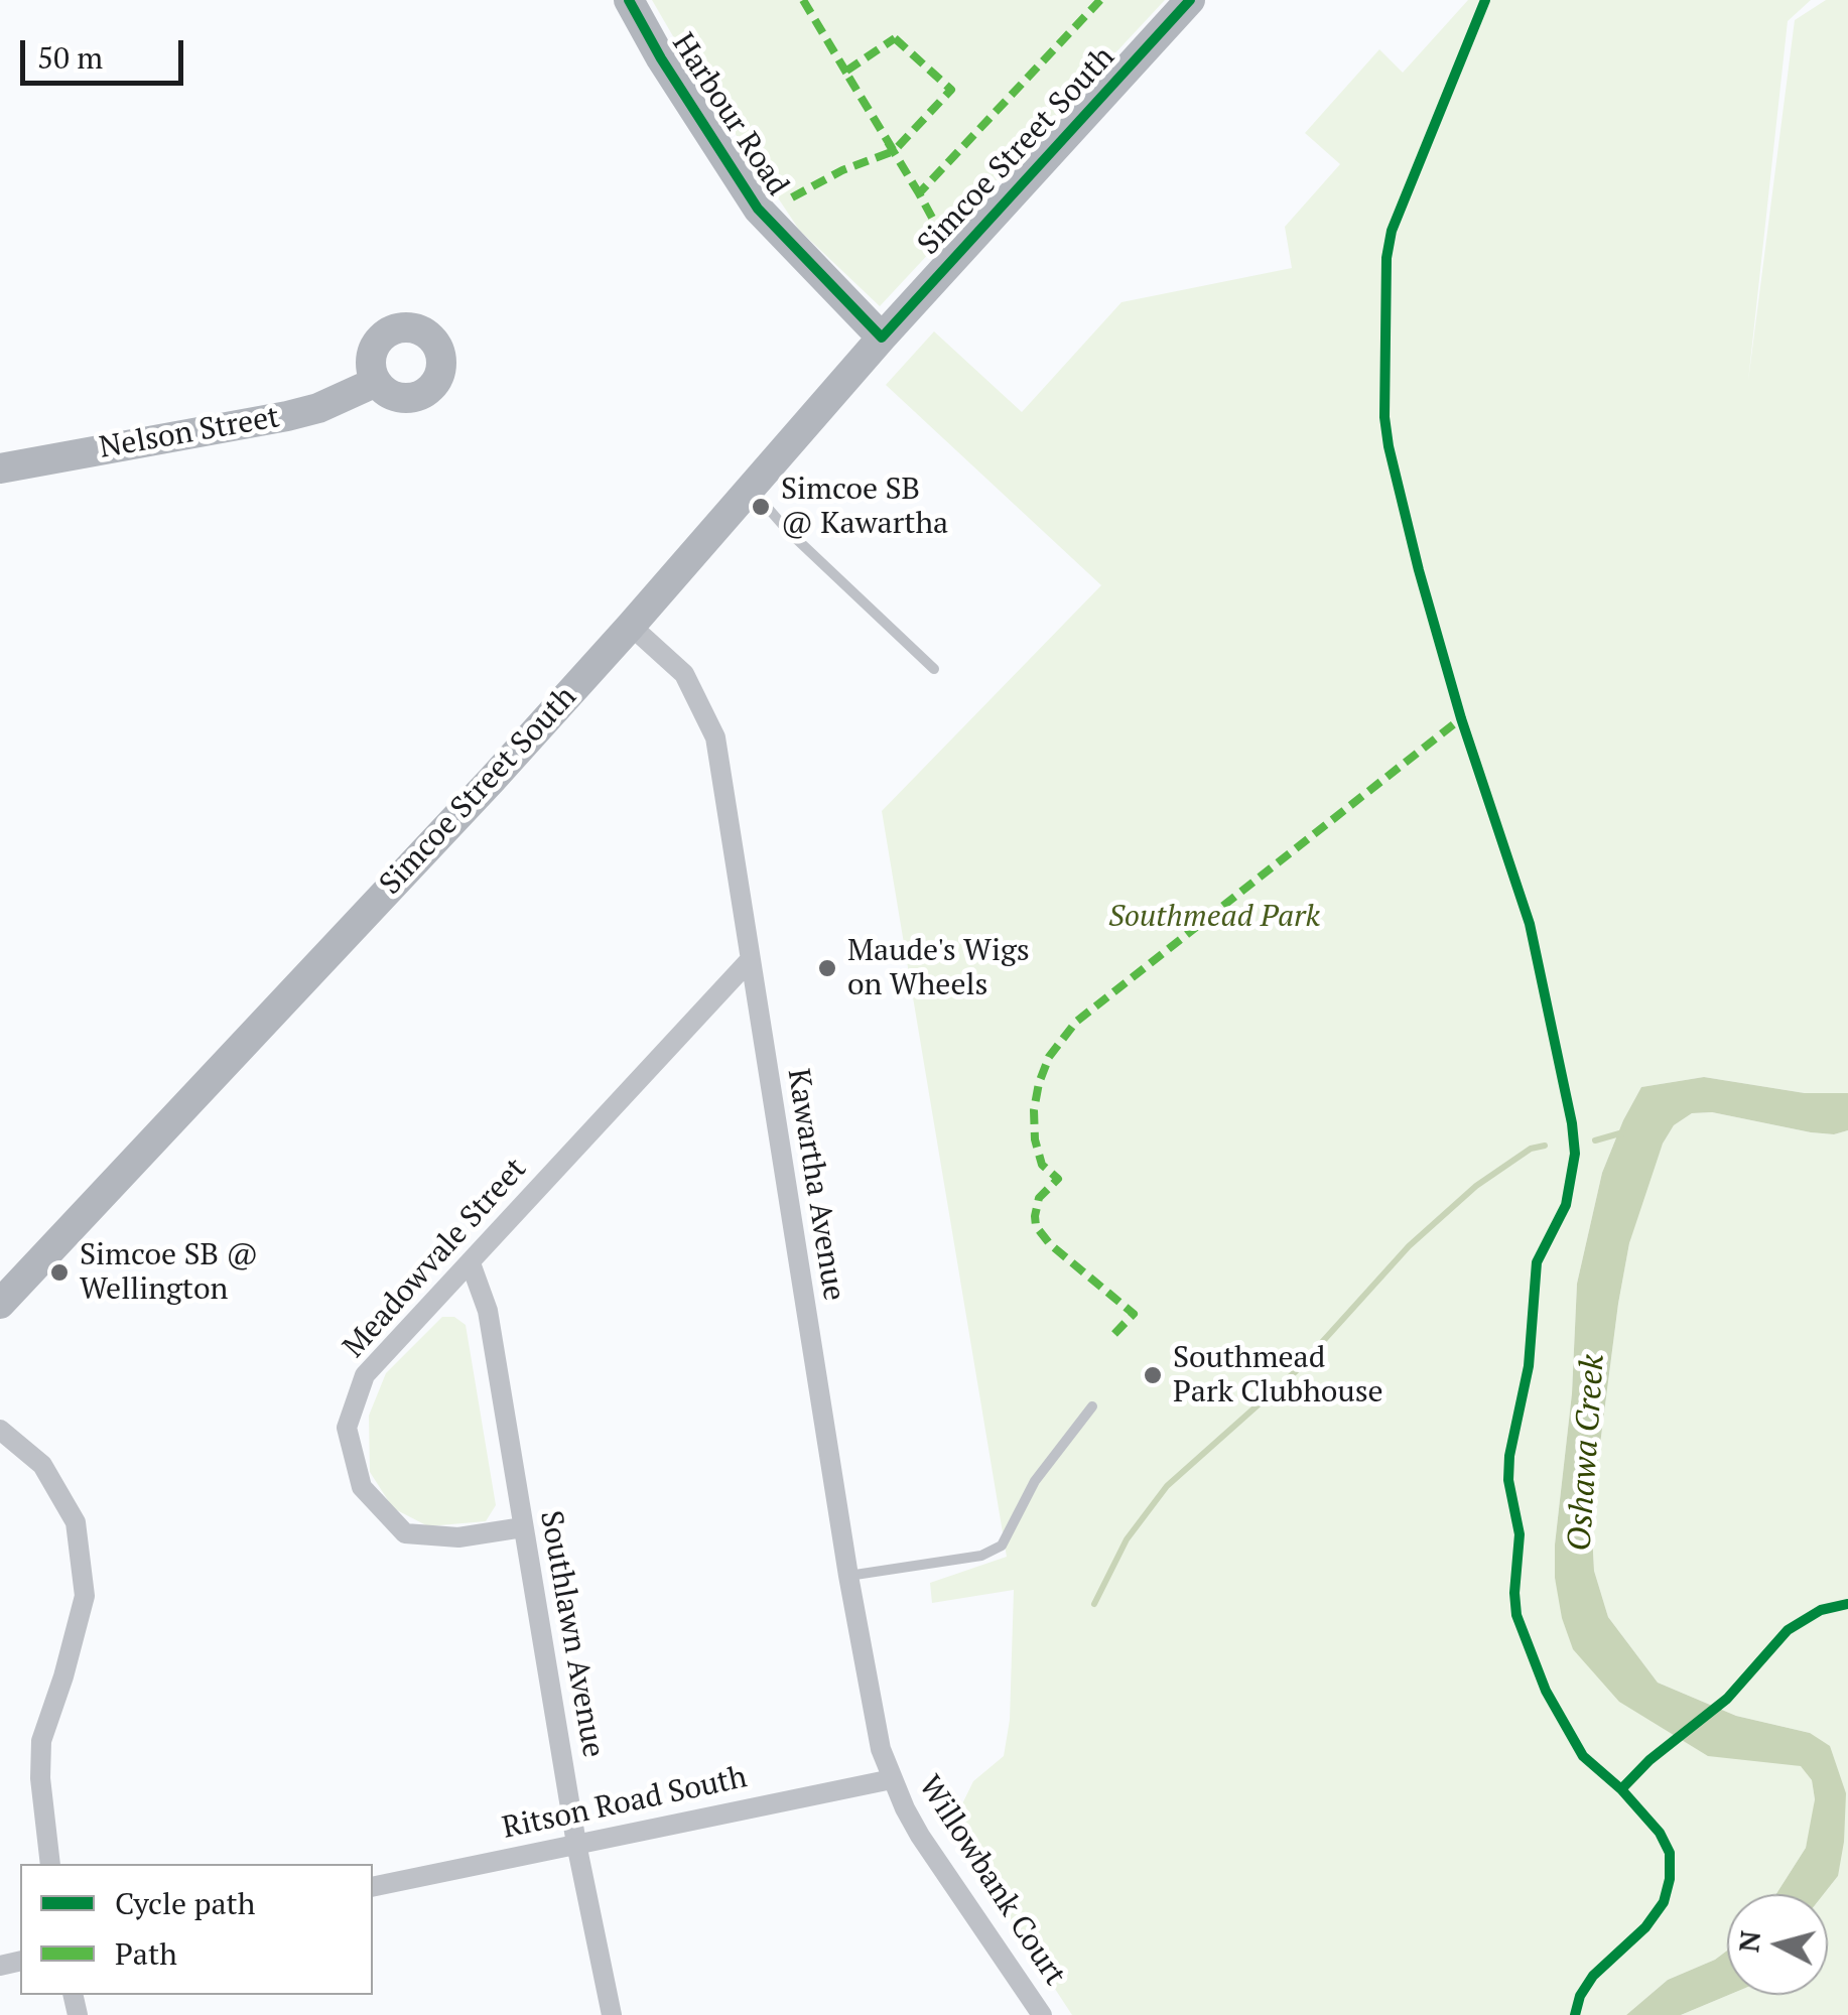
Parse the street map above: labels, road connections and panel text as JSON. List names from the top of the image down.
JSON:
{
  "streets": {
    "street": [
      "Harbour Road",
      "Simcoe Street South",
      "Nelson Street",
      "Kawartha Avenue",
      "Meadowvale Street",
      "Southlawn Avenue",
      "Ritson Road South",
      "Willowbank Court"
    ]
  },
  "crossings": [
    ["Harbour Road", "Simcoe Street South"],
    ["Simcoe Street South", "Kawartha Avenue"],
    ["Kawartha Avenue", "Meadowvale Street"],
    ["Kawartha Avenue", "Ritson Road South"],
    ["Kawartha Avenue", "Willowbank Court"],
    ["Meadowvale Street", "Southlawn Avenue"],
    ["Southlawn Avenue", "Ritson Road South"],
    ["Ritson Road South", "Willowbank Court"]
  ],
  "water": ["Oshawa Creek"],
  "parks": ["Southmead Park"],
  "places": [
    "Simcoe SB @ Kawartha",
    "Maude's Wigs on Wheels",
    "Simcoe SB @ Wellington",
    "Southmead Park Clubhouse"
  ],
  "legend": ["Cycle path", "Path"],
  "scale_bar": "50 m",
  "north": "left"
}
